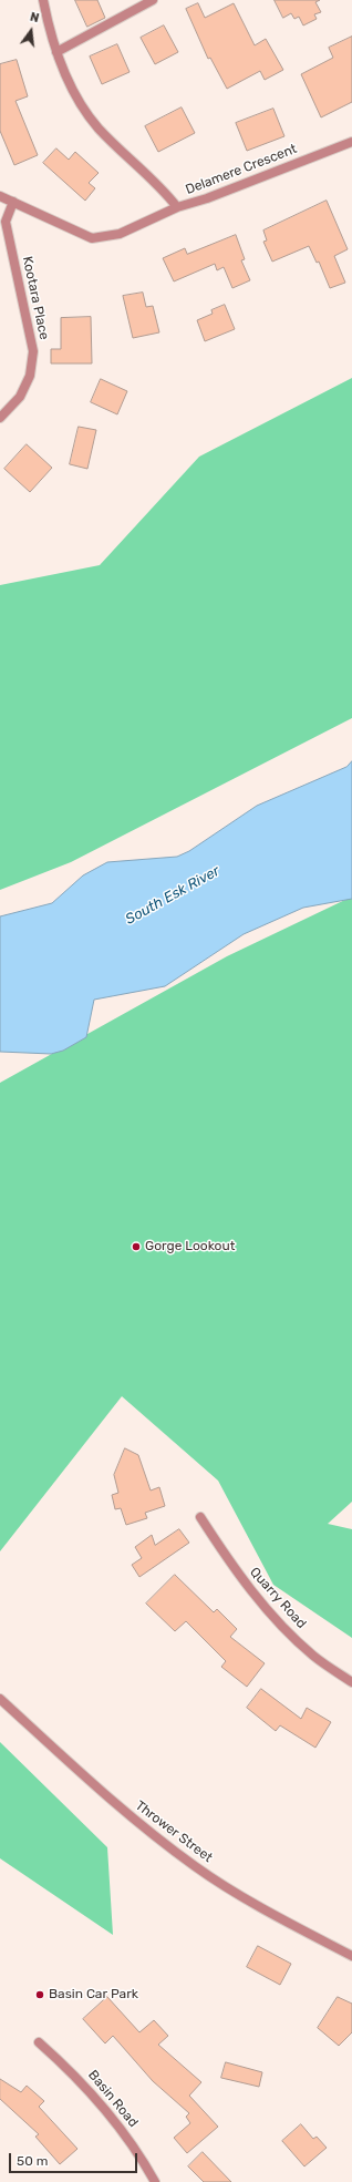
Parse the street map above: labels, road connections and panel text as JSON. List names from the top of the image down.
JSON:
{
  "streets": {
    "street": [
      "Delamere Crescent",
      "Kootara Place",
      "Quarry Road",
      "Thrower Street",
      "Basin Road"
    ]
  },
  "water": ["South Esk River"],
  "places": ["Gorge Lookout", "Basin Car Park"],
  "scale_bar": "50 m",
  "north": "top"
}
